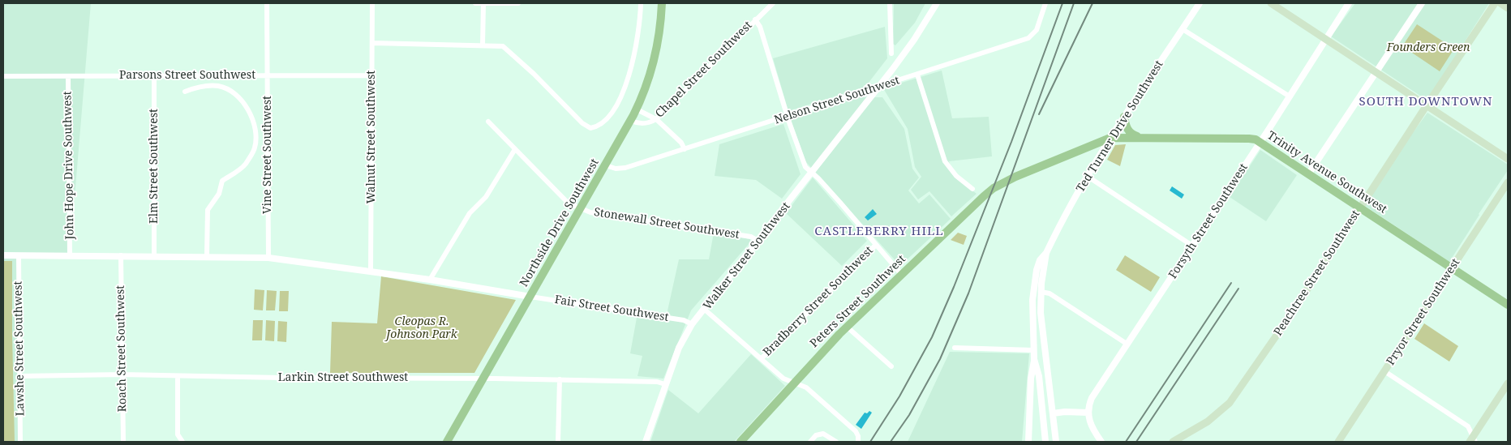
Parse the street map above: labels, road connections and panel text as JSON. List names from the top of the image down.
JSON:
{
  "streets": {
    "main road": [
      "Trinity Avenue Southwest",
      "Northside Drive Southwest",
      "Peachtree Street Southwest",
      "Peters Street Southwest",
      "Pryor Street Southwest"
    ],
    "street": [
      "Chapel Street Southwest",
      "Parsons Street Southwest",
      "Nelson Street Southwest",
      "Ted Turner Drive Southwest",
      "Walnut Street Southwest",
      "Vine Street Southwest",
      "John Hope Drive Southwest",
      "Elm Street Southwest",
      "Forsyth Street Southwest",
      "Stonewall Street Southwest",
      "Walker Street Southwest",
      "Bradberry Street Southwest",
      "Fair Street Southwest",
      "Lawshe Street Southwest",
      "Roach Street Southwest",
      "Larkin Street Southwest"
    ]
  },
  "crossings": [
    ["Chapel Street Southwest", "Northside Drive Southwest"],
    ["Parsons Street Southwest", "Walnut Street Southwest"],
    ["Parsons Street Southwest", "Vine Street Southwest"],
    ["Parsons Street Southwest", "John Hope Drive Southwest"],
    ["Parsons Street Southwest", "Elm Street Southwest"],
    ["Nelson Street Southwest", "Northside Drive Southwest"],
    ["Nelson Street Southwest", "Walker Street Southwest"],
    ["Ted Turner Drive Southwest", "Trinity Avenue Southwest"],
    ["Ted Turner Drive Southwest", "Peters Street Southwest"],
    ["Trinity Avenue Southwest", "Forsyth Street Southwest"],
    ["Trinity Avenue Southwest", "Peachtree Street Southwest"],
    ["Trinity Avenue Southwest", "Peters Street Southwest"],
    ["Trinity Avenue Southwest", "Pryor Street Southwest"],
    ["Northside Drive Southwest", "Stonewall Street Southwest"],
    ["Northside Drive Southwest", "Fair Street Southwest"],
    ["Northside Drive Southwest", "Larkin Street Southwest"],
    ["Stonewall Street Southwest", "Walker Street Southwest"],
    ["Walker Street Southwest", "Fair Street Southwest"],
    ["Walker Street Southwest", "Larkin Street Southwest"],
    ["Lawshe Street Southwest", "Larkin Street Southwest"],
    ["Roach Street Southwest", "Larkin Street Southwest"]
  ],
  "districts": ["SOUTH DOWNTOWN", "CASTLEBERRY HILL"],
  "parks": ["Founders Green", "Cleopas R. Johnson Park"]
}
